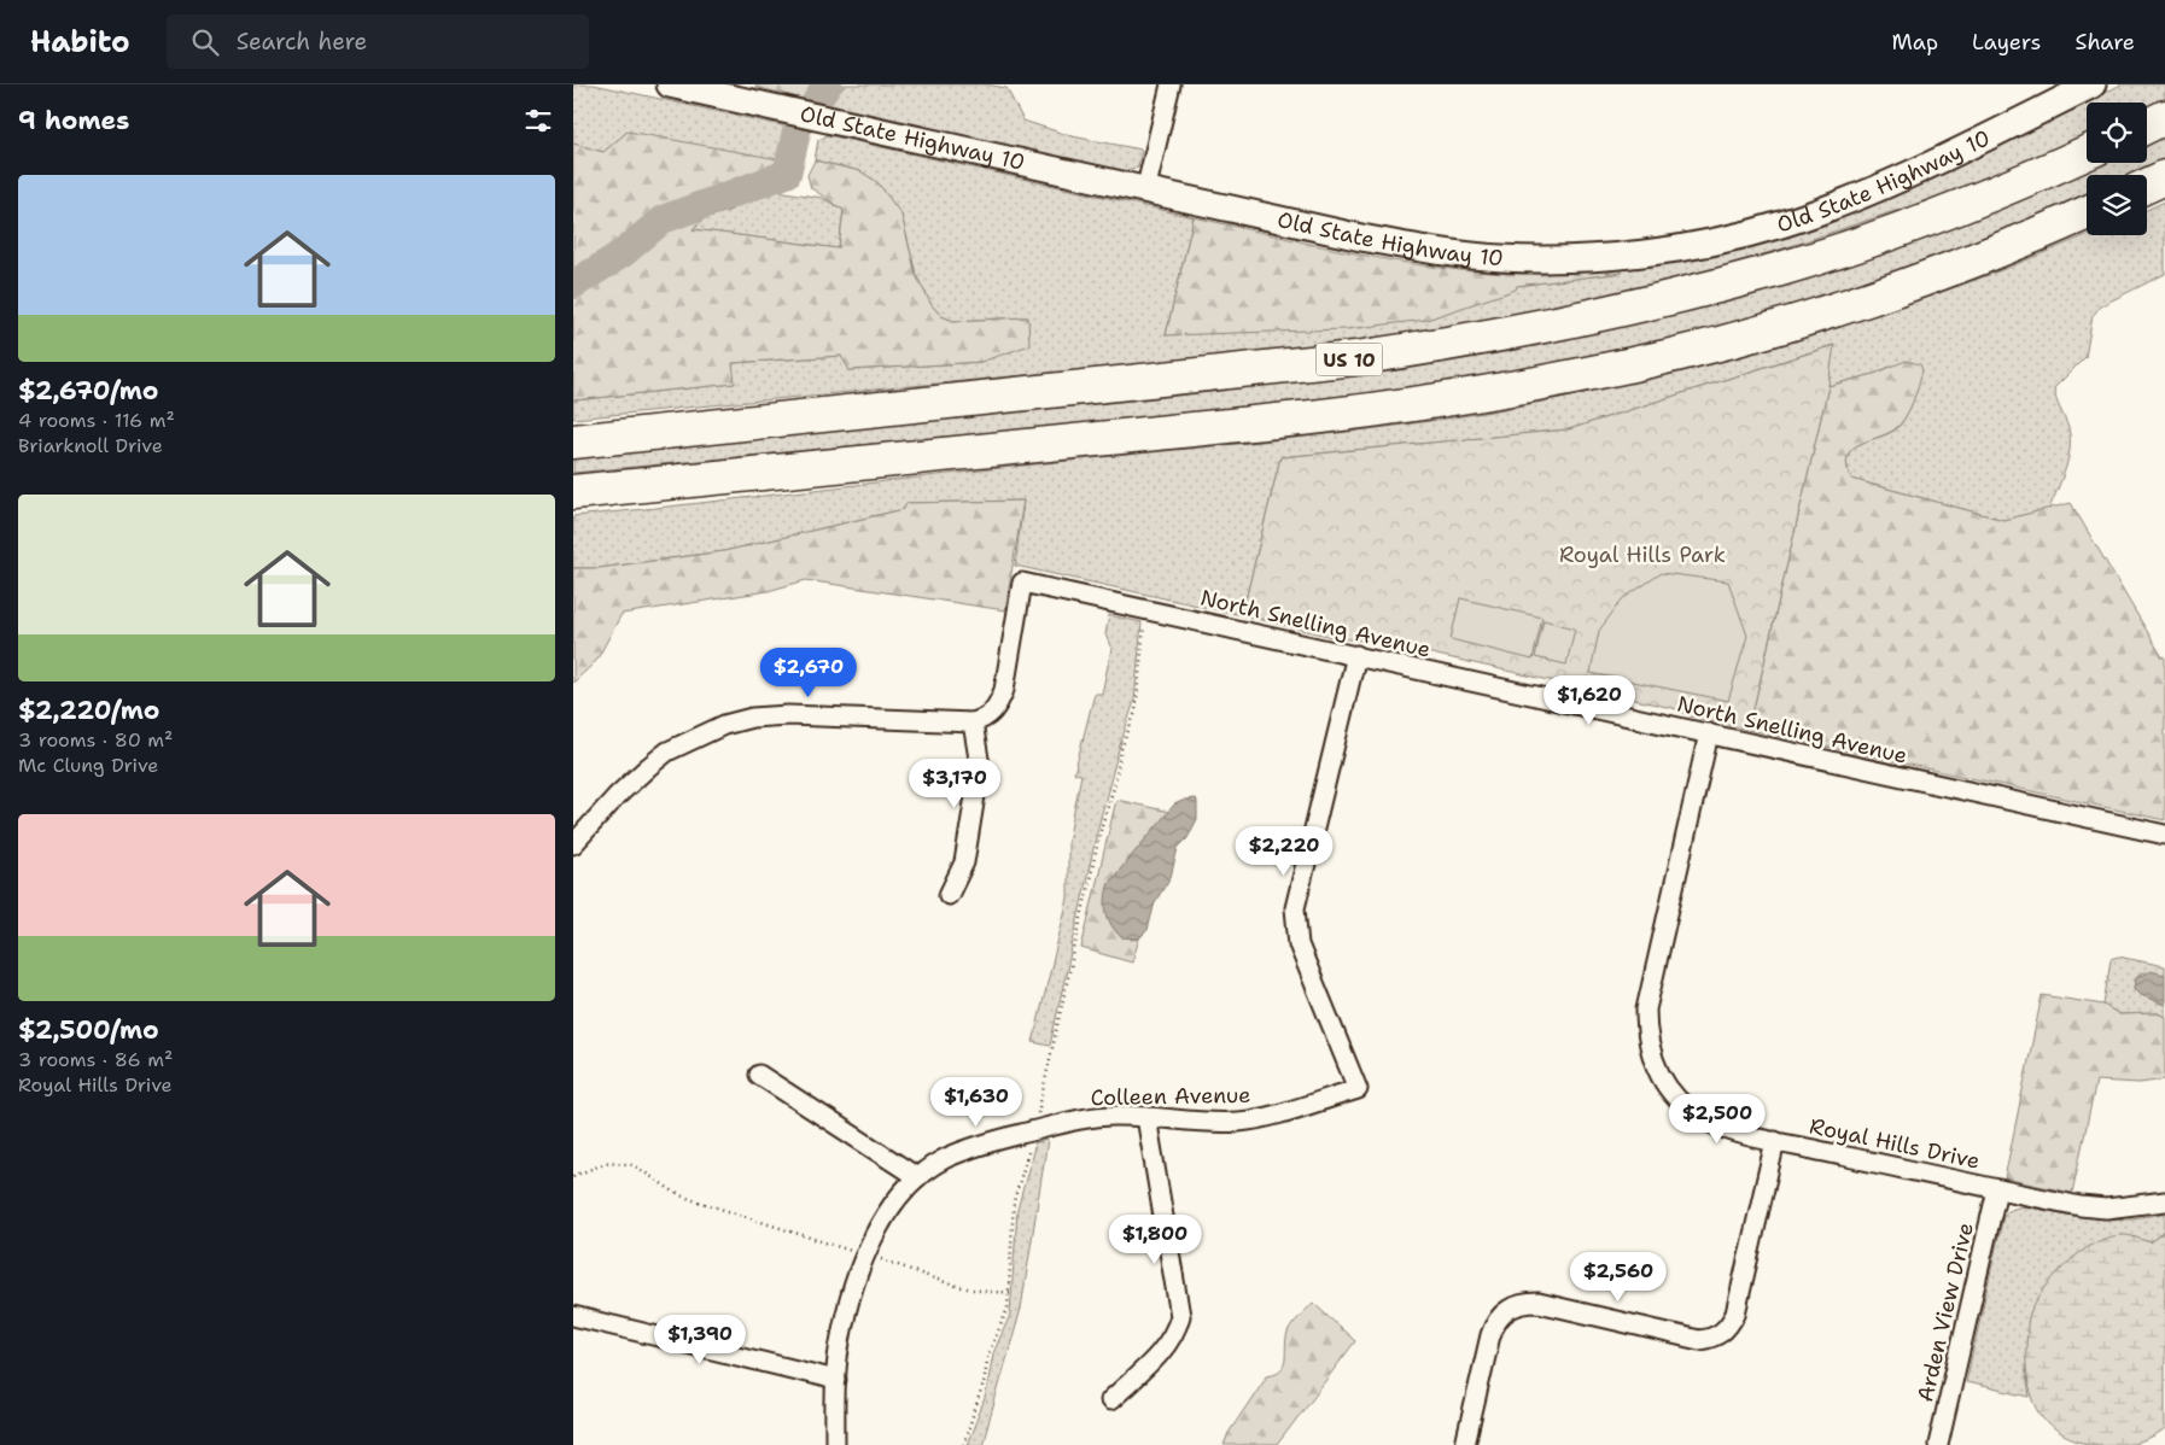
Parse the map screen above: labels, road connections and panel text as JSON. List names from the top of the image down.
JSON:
{
  "streets": {
    "highway": ["US 10"],
    "street": [
      "Old State Highway 10",
      "North Snelling Avenue",
      "Colleen Avenue",
      "Royal Hills Drive",
      "Arden View Drive"
    ]
  },
  "crossings": [
    ["North Snelling Avenue", "Colleen Avenue"],
    ["North Snelling Avenue", "Royal Hills Drive"],
    ["Royal Hills Drive", "Arden View Drive"]
  ],
  "parks": ["Royal Hills Park"],
  "page": {
    "header": "Habito",
    "search": "Search here",
    "nav": ["Map", "Layers", "Share"],
    "heading": "9 homes",
    "list": [
      {
        "name": "$2,670/mo",
        "note": "4 rooms · 116 m² · Briarknoll Drive"
      },
      {
        "name": "$2,220/mo",
        "note": "3 rooms · 80 m² · Mc Clung Drive"
      },
      {
        "name": "$2,500/mo",
        "note": "3 rooms · 86 m² · Royal Hills Drive"
      }
    ],
    "price": [
      "$2,670",
      "$1,620",
      "$3,170",
      "$2,220",
      "$1,630",
      "$2,500",
      "$1,800",
      "$2,560",
      "$1,390"
    ]
  }
}
